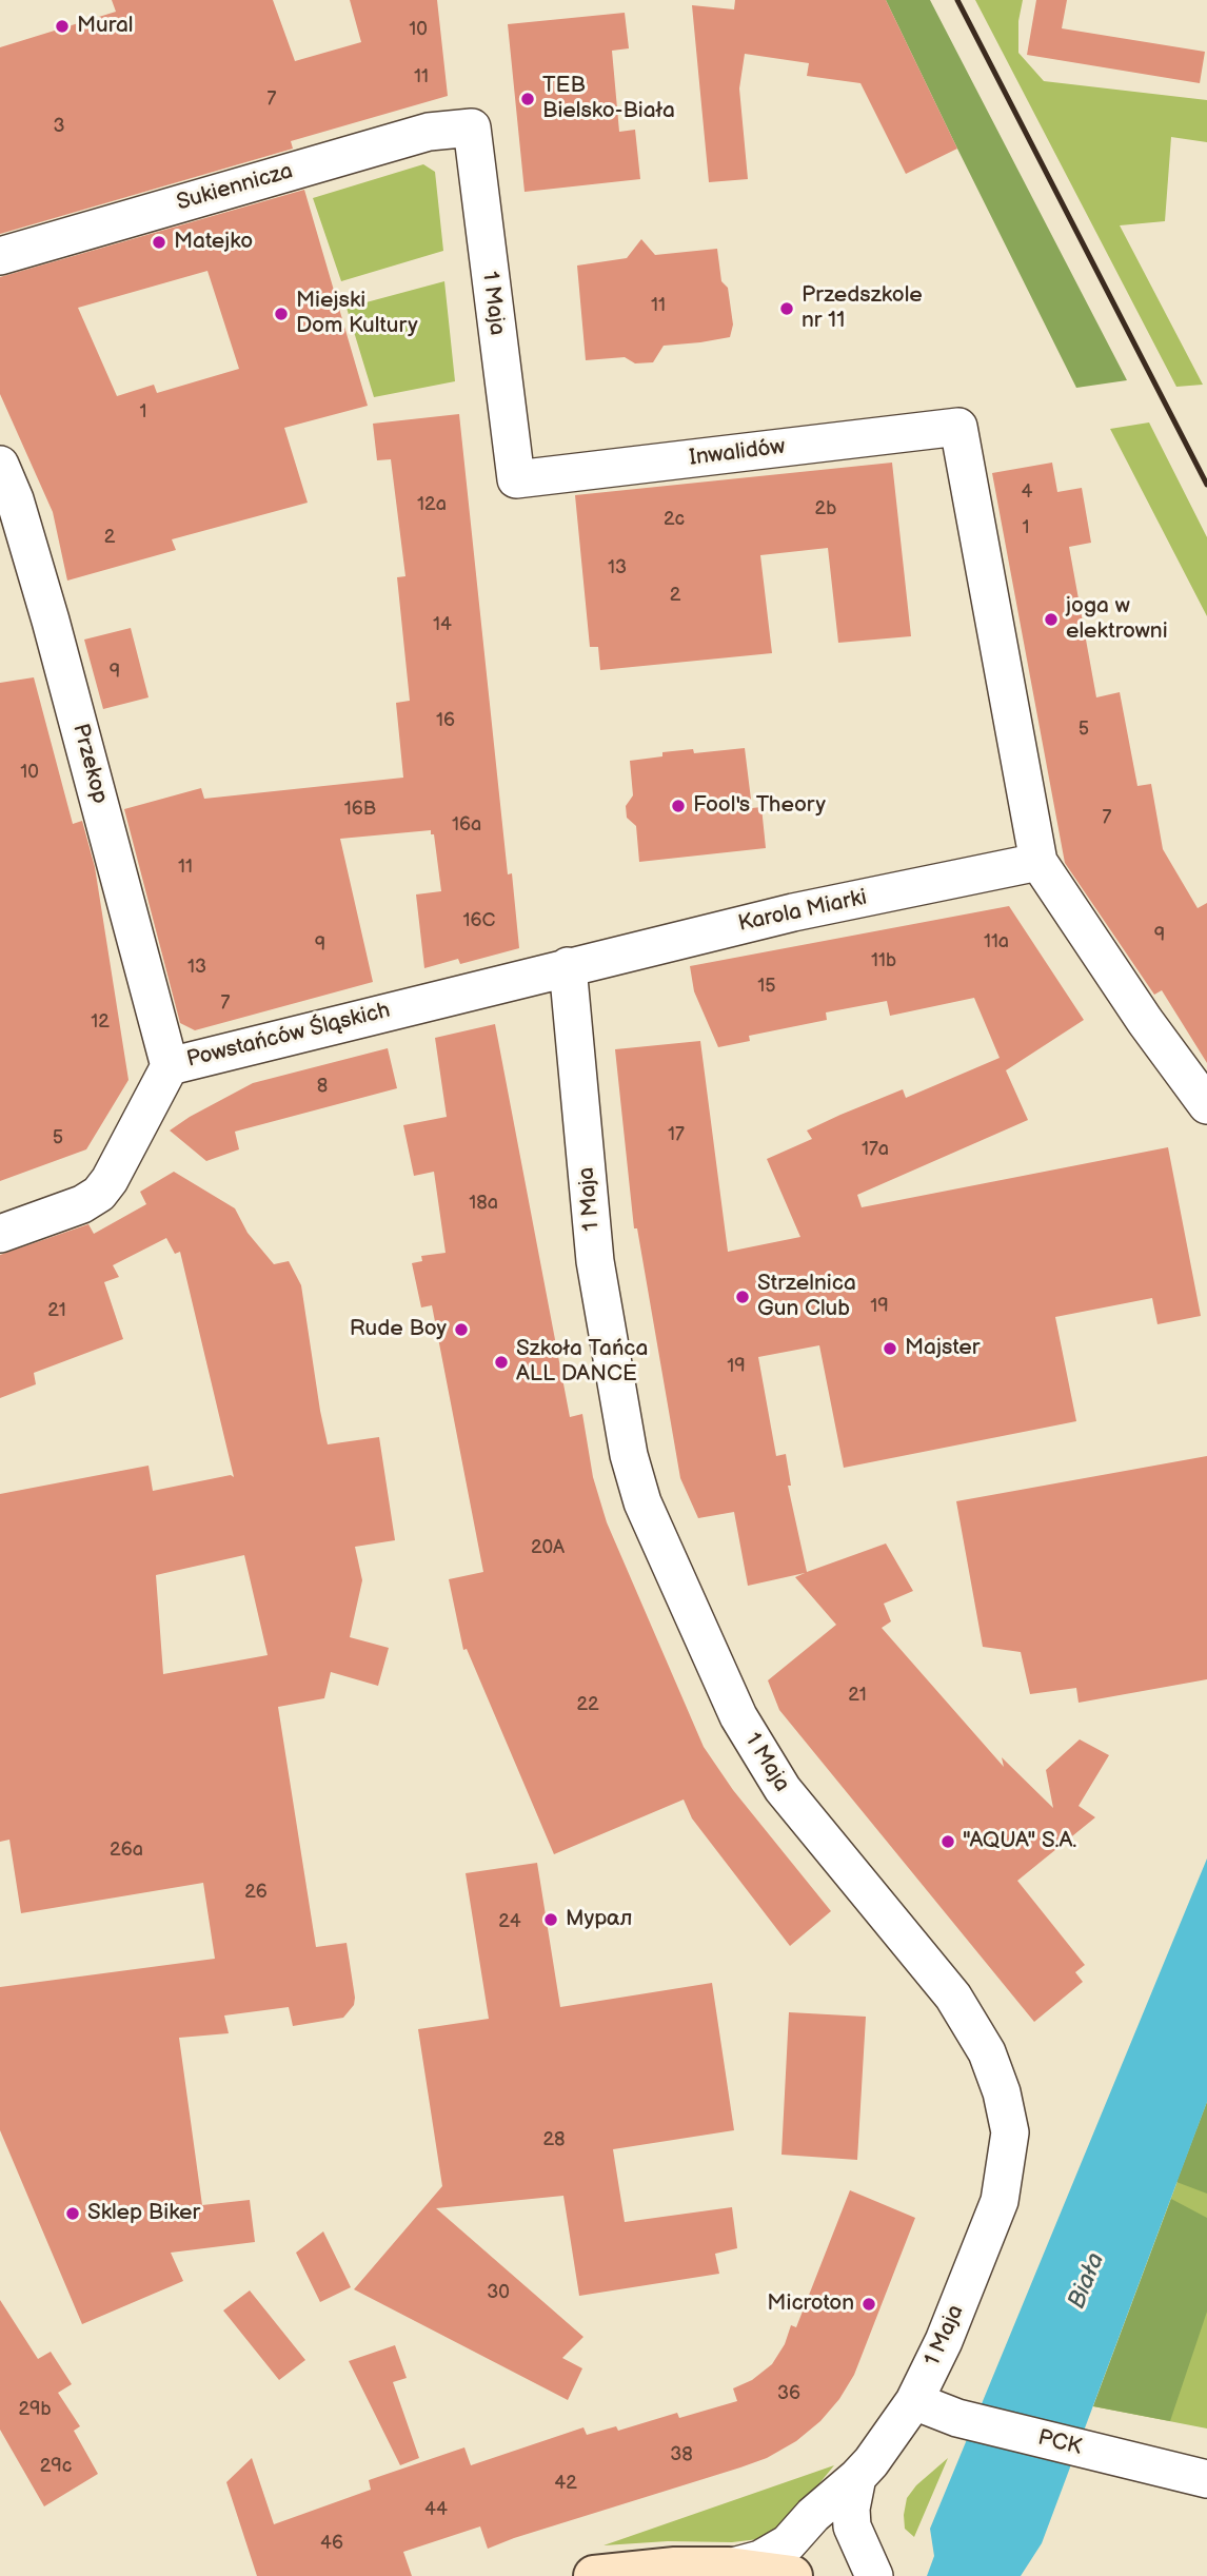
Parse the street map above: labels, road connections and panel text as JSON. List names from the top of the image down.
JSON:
{
  "streets": {
    "street": [
      "Sukiennicza",
      "1 Maja",
      "Inwalidów",
      "Przekop",
      "Karola Miarki",
      "Powstańców Śląskich",
      "PCK"
    ]
  },
  "crossings": [
    ["Sukiennicza", "1 Maja"],
    ["1 Maja", "Inwalidów"],
    ["1 Maja", "Karola Miarki"],
    ["1 Maja", "Powstańców Śląskich"],
    ["1 Maja", "PCK"],
    ["Inwalidów", "Karola Miarki"],
    ["Przekop", "Powstańców Śląskich"],
    ["Karola Miarki", "Powstańców Śląskich"]
  ],
  "water": ["Biała"],
  "places": [
    "Mural",
    "TEB Bielsko-Biała",
    "Matejko",
    "Przedszkole nr 11",
    "Miejski Dom Kultury",
    "joga w elektrowni",
    "Fool's Theory",
    "Strzelnica Gun Club",
    "Rude Boy",
    "Majster",
    "Szkoła Tańca ALL DANCE",
    "\"AQUA\" S.A.",
    "Мурал",
    "Sklep Biker",
    "Microton"
  ],
  "house_numbers": [
    "10",
    "11",
    "7",
    "3",
    "11",
    "1",
    "4",
    "12a",
    "2b",
    "2c",
    "1",
    "2",
    "13",
    "2",
    "14",
    "9",
    "16",
    "5",
    "10",
    "16B",
    "7",
    "16a",
    "11",
    "16C",
    "9",
    "11a",
    "9",
    "11b",
    "13",
    "15",
    "7",
    "12",
    "8",
    "17",
    "5",
    "17a",
    "18a",
    "19",
    "21",
    "19",
    "20A",
    "21",
    "22",
    "26a",
    "26",
    "24",
    "28",
    "30",
    "36",
    "29b",
    "38",
    "29c",
    "42",
    "44",
    "46"
  ]
}
